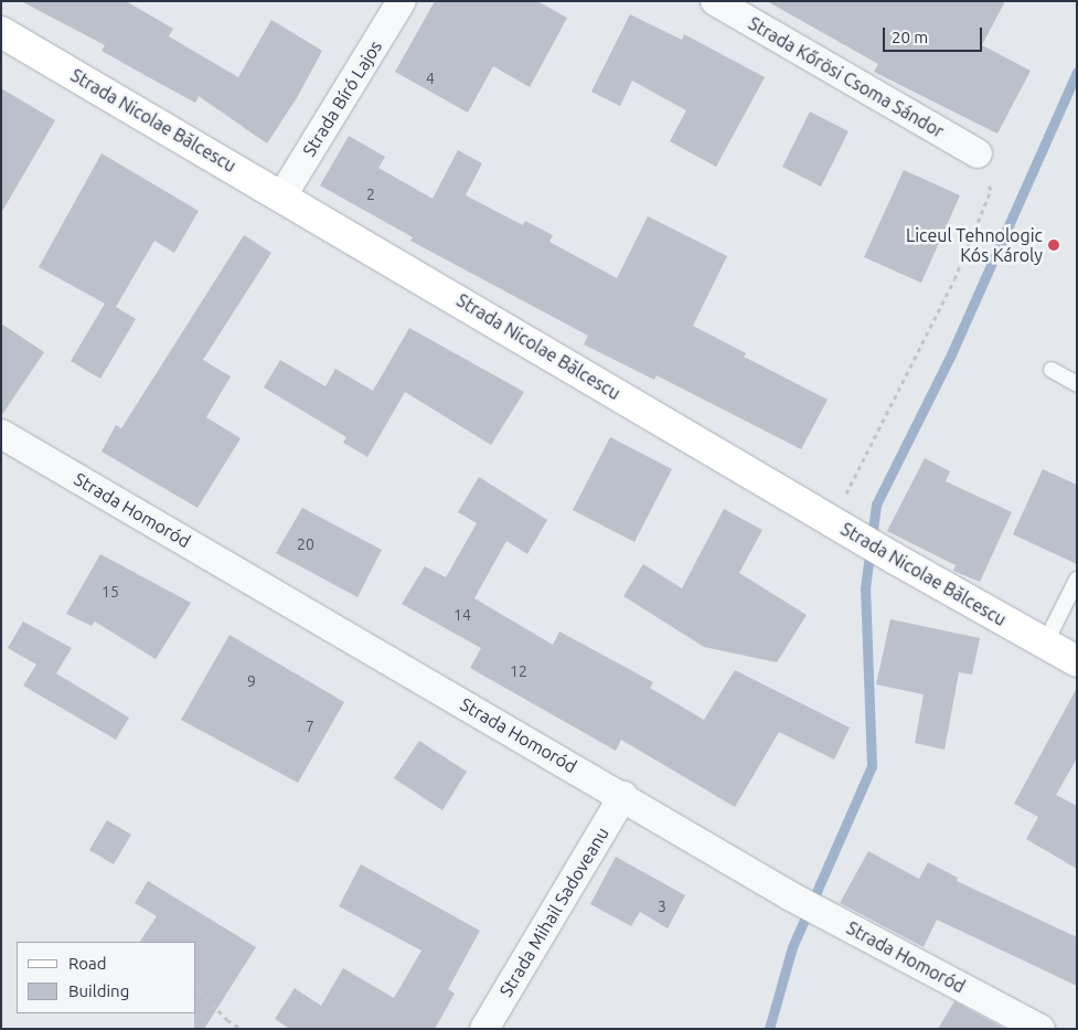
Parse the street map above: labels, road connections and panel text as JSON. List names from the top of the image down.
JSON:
{
  "streets": {
    "main road": ["Strada Nicolae Bălcescu"],
    "street": [
      "Strada Kőrösi Csoma Sándor",
      "Strada Bíró Lajos",
      "Strada Homoród",
      "Strada Mihail Sadoveanu"
    ]
  },
  "crossings": [
    ["Strada Bíró Lajos", "Strada Nicolae Bălcescu"],
    ["Strada Homoród", "Strada Mihail Sadoveanu"]
  ],
  "places": ["Liceul Tehnologic Kós Károly"],
  "house_numbers": [
    "4",
    "2",
    "20",
    "15",
    "14",
    "12",
    "9",
    "7",
    "3"
  ],
  "legend": ["Road", "Building"],
  "scale_bar": "20 m"
}
